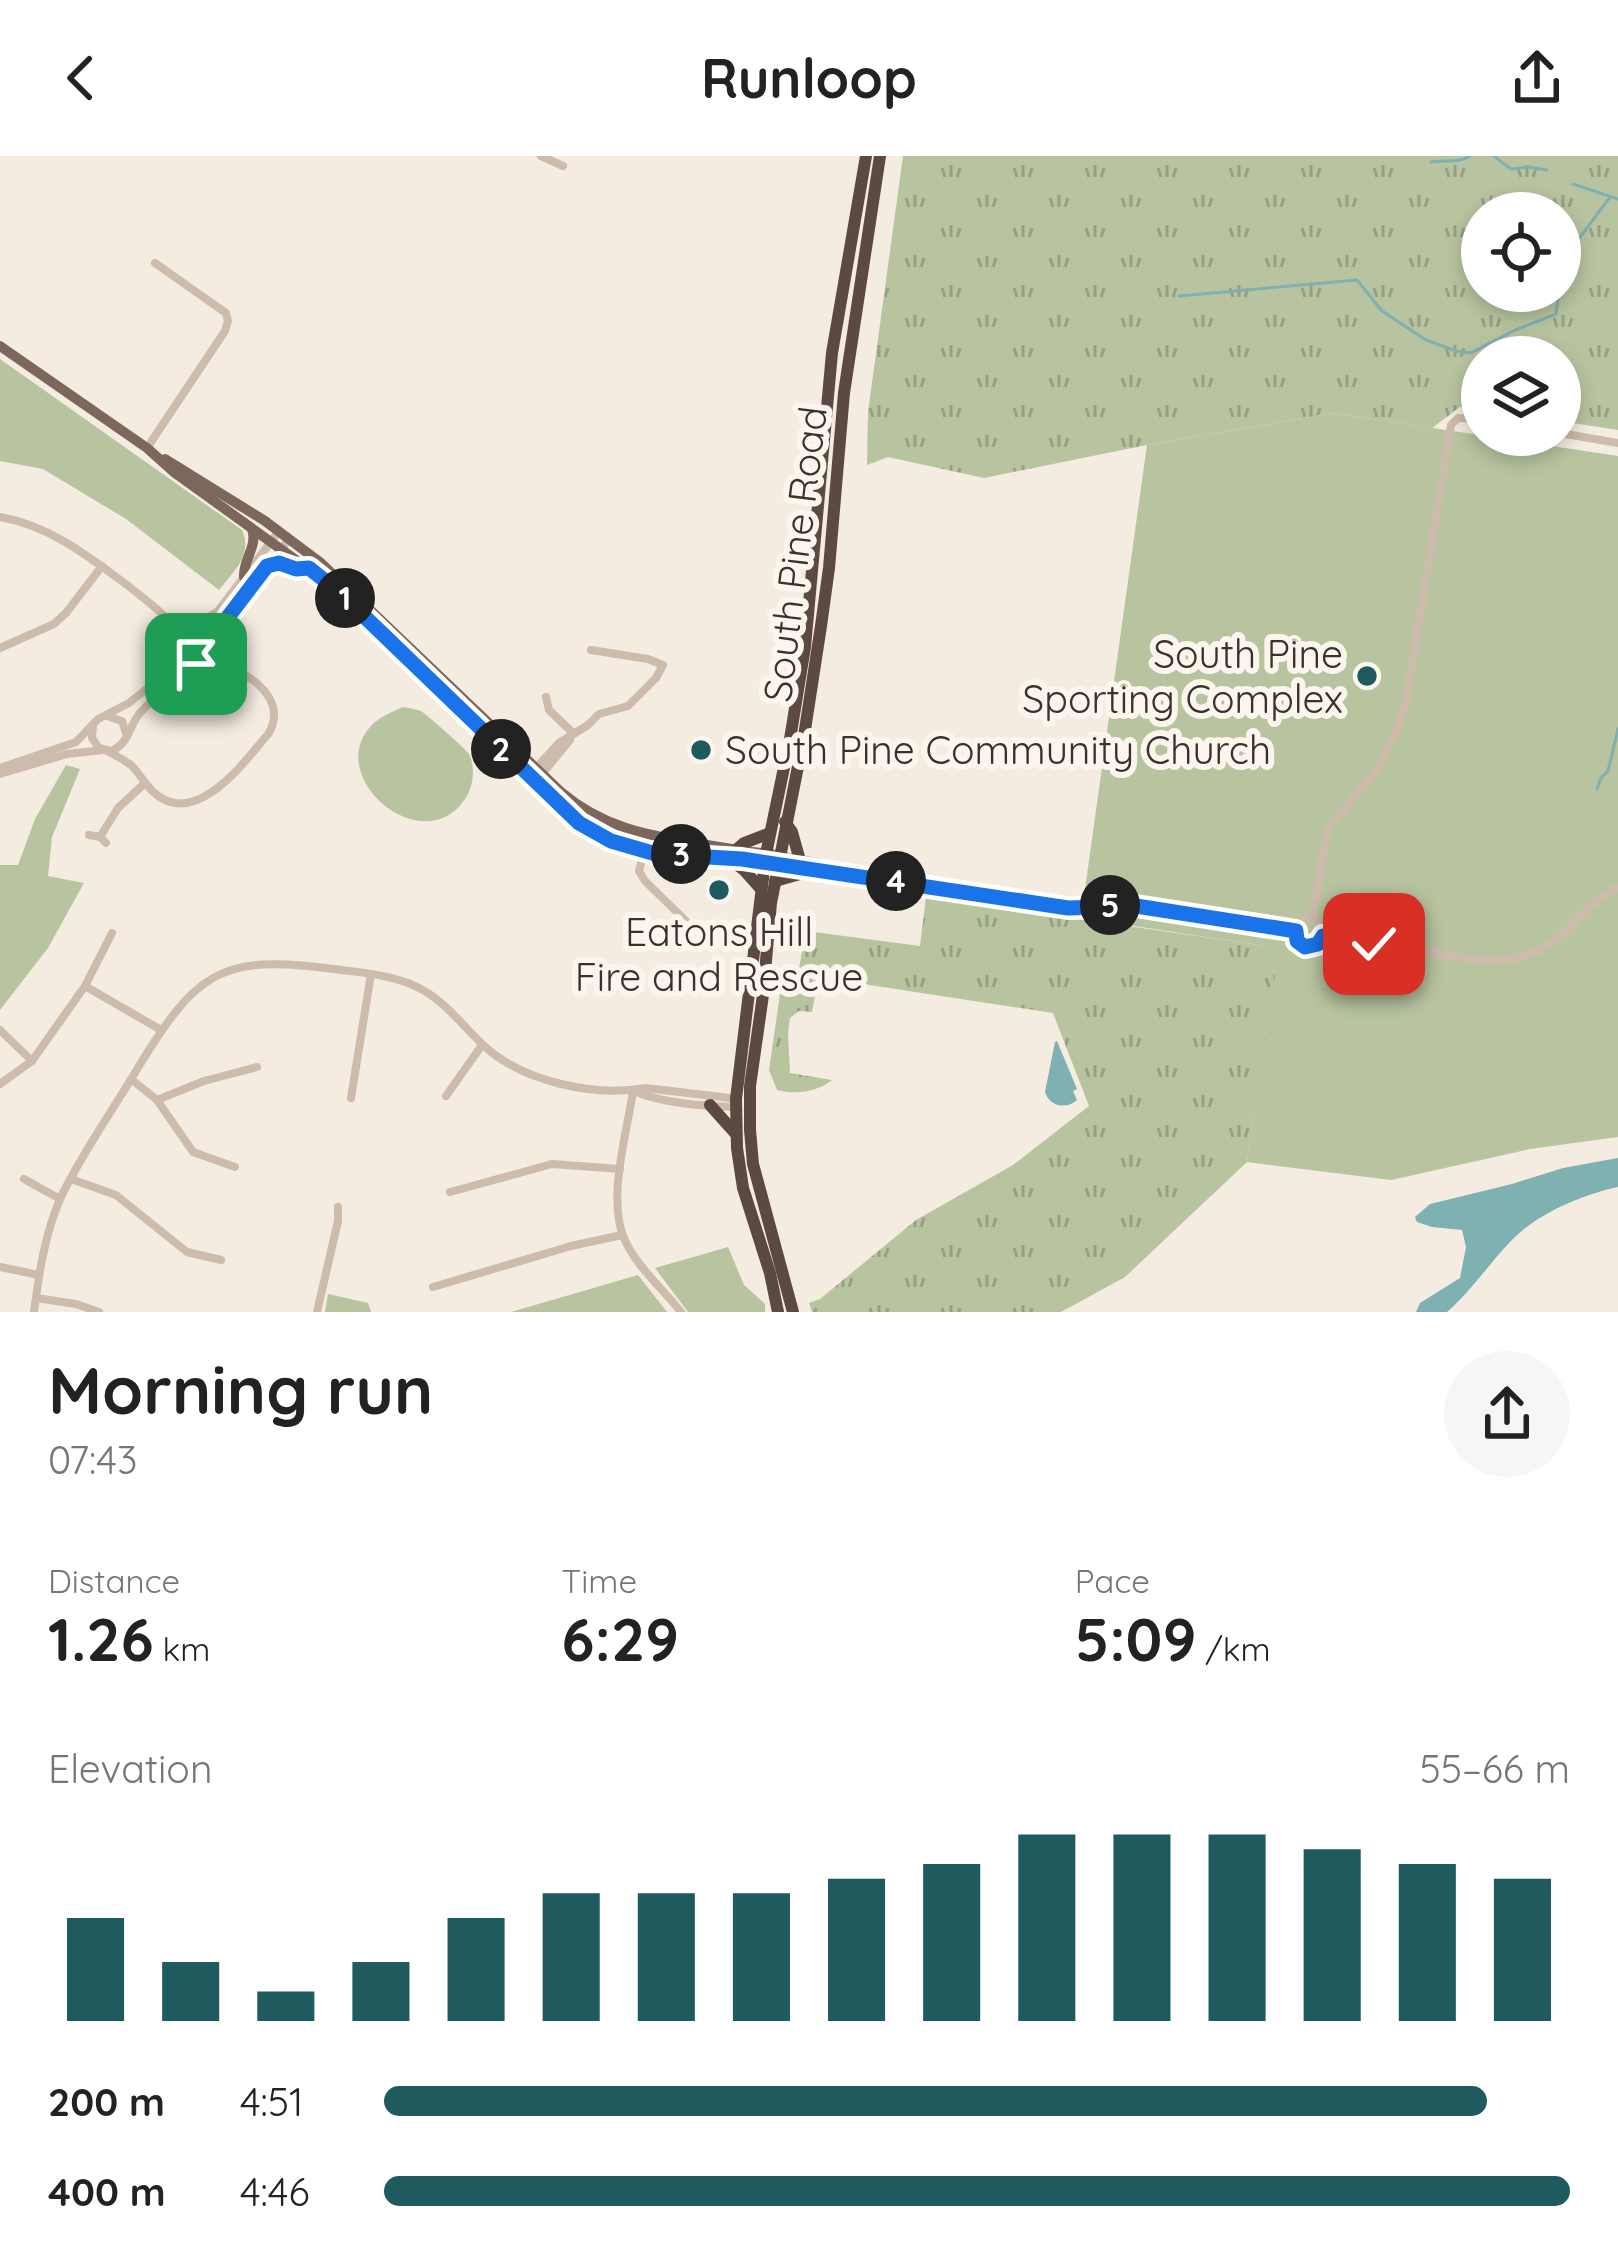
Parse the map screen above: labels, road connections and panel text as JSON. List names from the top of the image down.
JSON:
{
  "streets": {
    "highway": ["South Pine Road"]
  },
  "places": ["South Pine Sporting Complex", "South Pine Community Church", "Eatons Hill Fire and Rescue"],
  "page": {
    "header": "Runloop",
    "pins": [
      "1",
      "2",
      "3",
      "4",
      "5"
    ],
    "heading": ["Morning run", "07:43"],
    "stats": [
      ["Distance", "1.26 km"],
      ["Time", "6:29"],
      ["Pace", "5:09 /km"]
    ],
    "chart": ["Elevation", "55–66 m"],
    "list": [
      {
        "name": "200 m",
        "note": "4:51"
      },
      {
        "name": "400 m",
        "note": "4:46"
      }
    ]
  }
}
